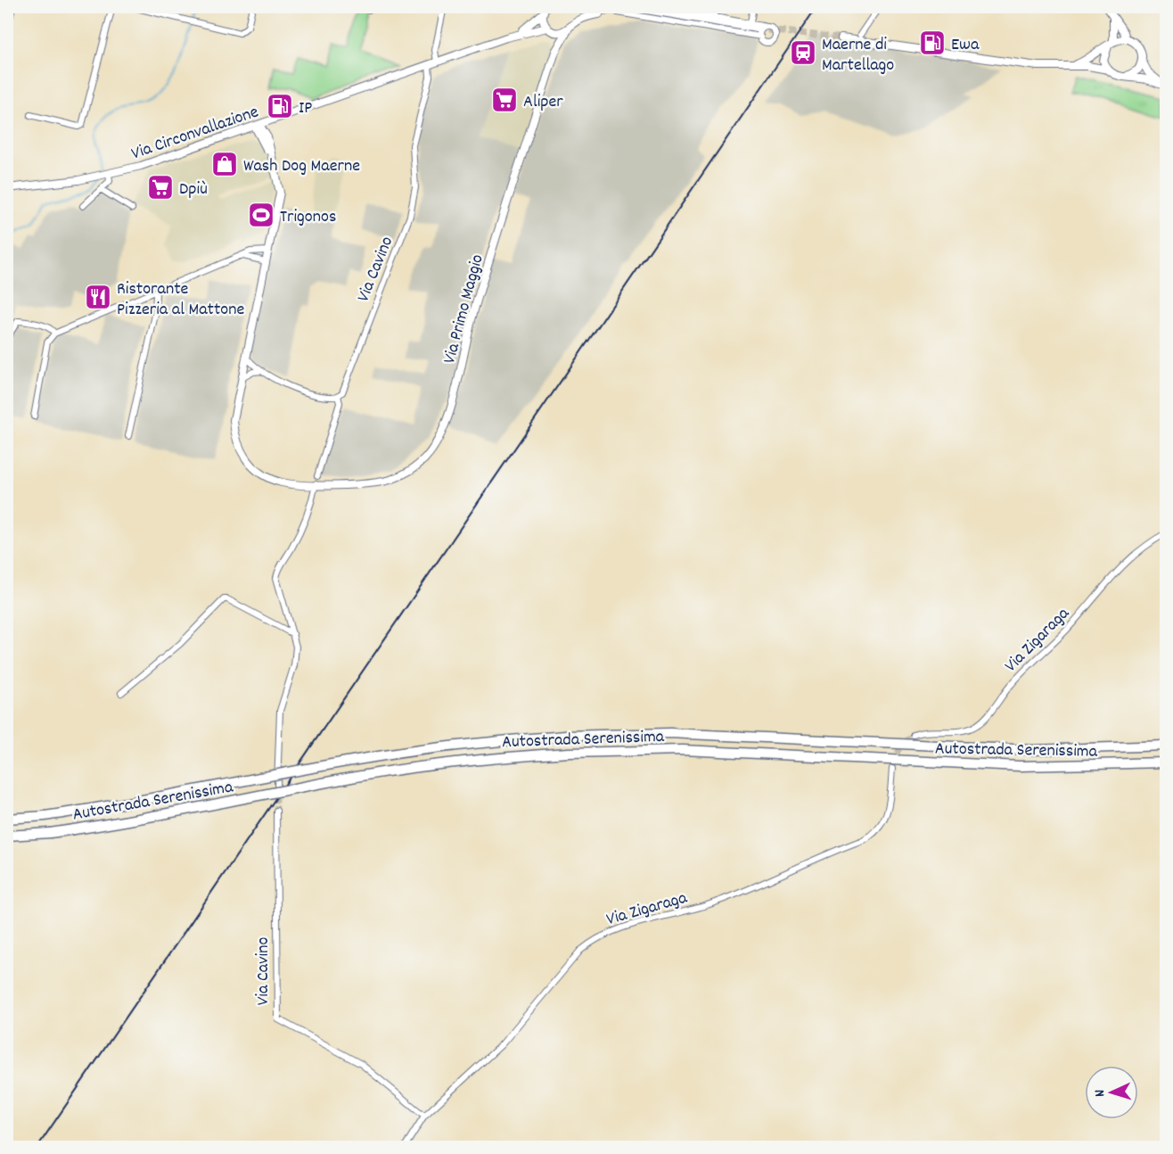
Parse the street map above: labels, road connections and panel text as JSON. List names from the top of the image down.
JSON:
{
  "streets": {
    "highway": ["Autostrada Serenissima"],
    "main road": ["Via Circonvallazione"],
    "street": ["Via Cavino", "Via Primo Maggio", "Via Zigaraga"]
  },
  "crossings": [
    ["Via Circonvallazione", "Via Cavino"],
    ["Via Circonvallazione", "Via Primo Maggio"],
    ["Via Cavino", "Via Zigaraga"]
  ],
  "places": {
    "fuel station": ["Ewa", "IP"],
    "station": ["Maerne di Martellago"],
    "supermarket": ["Aliper", "Dpiù"],
    "shop": ["Wash Dog Maerne"],
    "sports": ["Trigonos"],
    "restaurant": ["Ristorante Pizzeria al Mattone"]
  },
  "north": "left"
}
